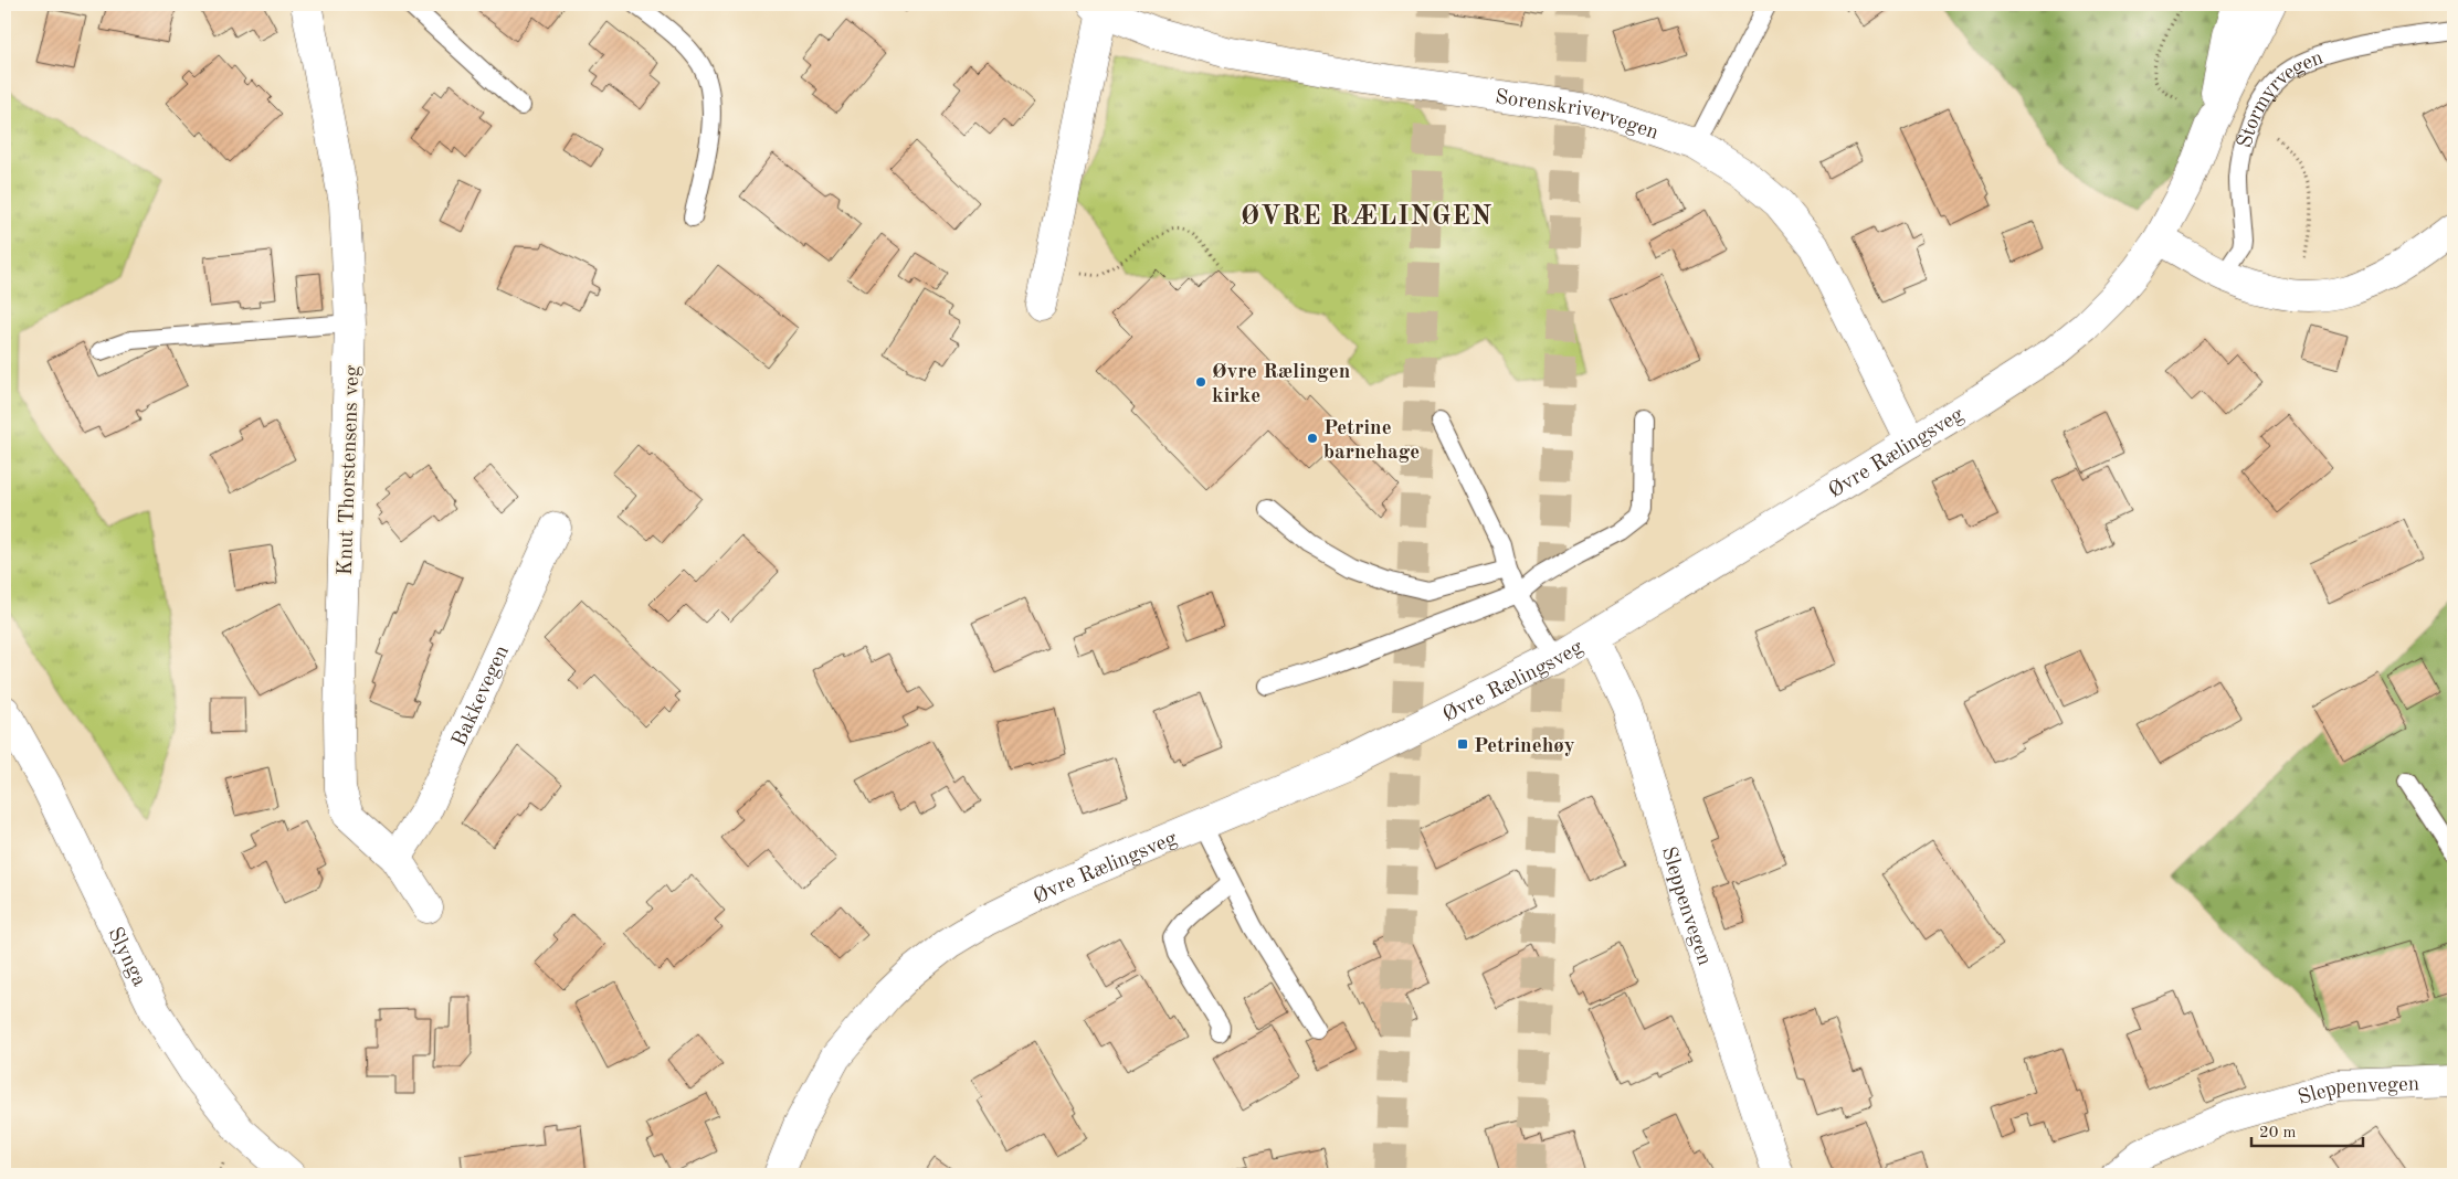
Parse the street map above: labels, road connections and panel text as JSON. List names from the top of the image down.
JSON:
{
  "streets": {
    "street": [
      "Sorenskrivervegen",
      "Øvre Rælingsveg",
      "Knut Thorstensens veg",
      "Bakkevegen",
      "Sleppenvegen",
      "Slynga"
    ],
    "lane": ["Stormyrvegen"]
  },
  "crossings": [
    ["Sorenskrivervegen", "Øvre Rælingsveg"],
    ["Øvre Rælingsveg", "Sleppenvegen"],
    ["Knut Thorstensens veg", "Bakkevegen"]
  ],
  "districts": ["ØVRE RÆLINGEN"],
  "places": {
    "other": ["Øvre Rælingen kirke", "Petrine barnehage"],
    "transit": ["Petrinehøy"]
  },
  "scale_bar": "20 m"
}
